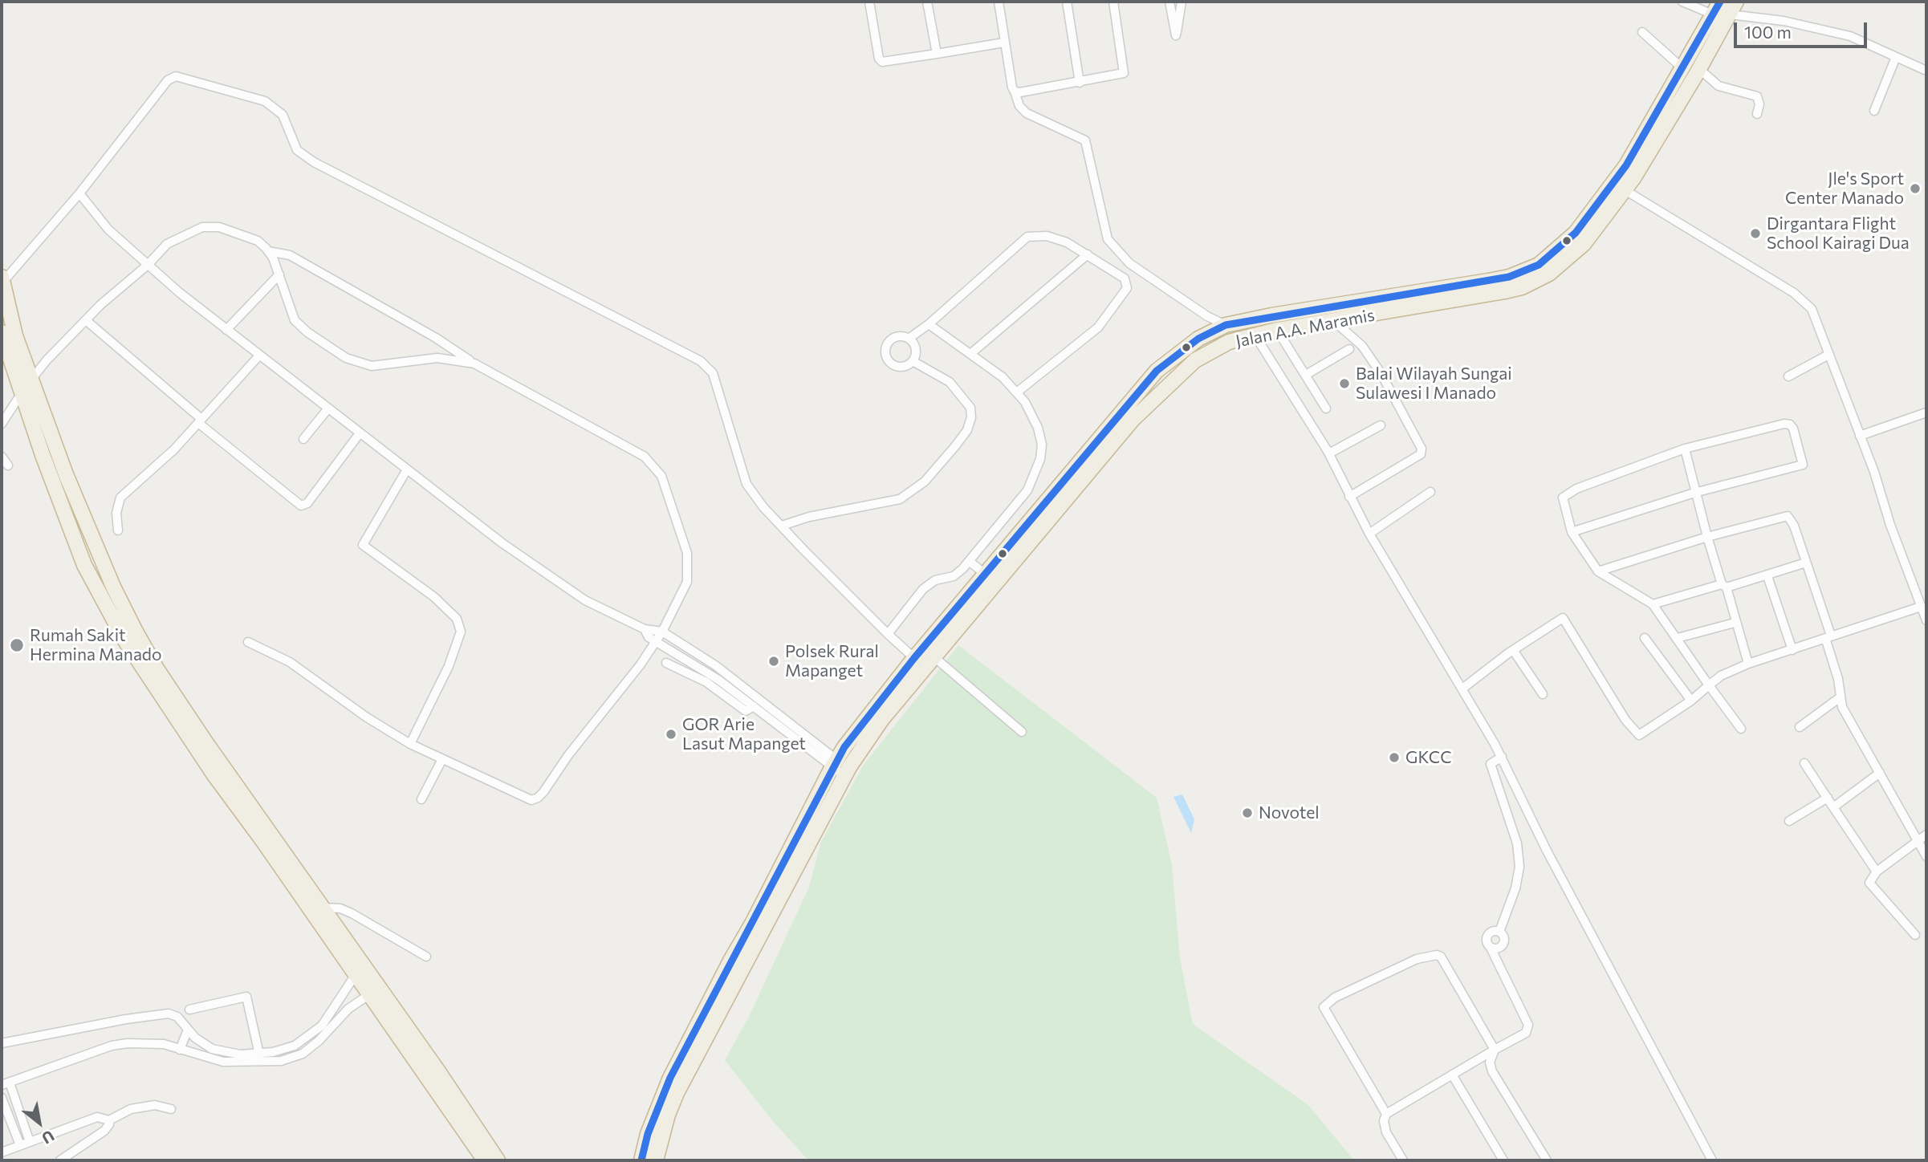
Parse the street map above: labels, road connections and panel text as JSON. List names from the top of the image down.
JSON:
{
  "streets": {
    "highway": ["Jalan A.A. Maramis"]
  },
  "places": [
    "Jle's Sport Center Manado",
    "Dirgantara Flight School Kairagi Dua",
    "Balai Wilayah Sungai Sulawesi I Manado",
    "Rumah Sakit Hermina Manado",
    "Polsek Rural Mapanget",
    "GOR Arie Lasut Mapanget",
    "GKCC",
    "Novotel"
  ],
  "scale_bar": "100 m",
  "north": "bottom right"
}
